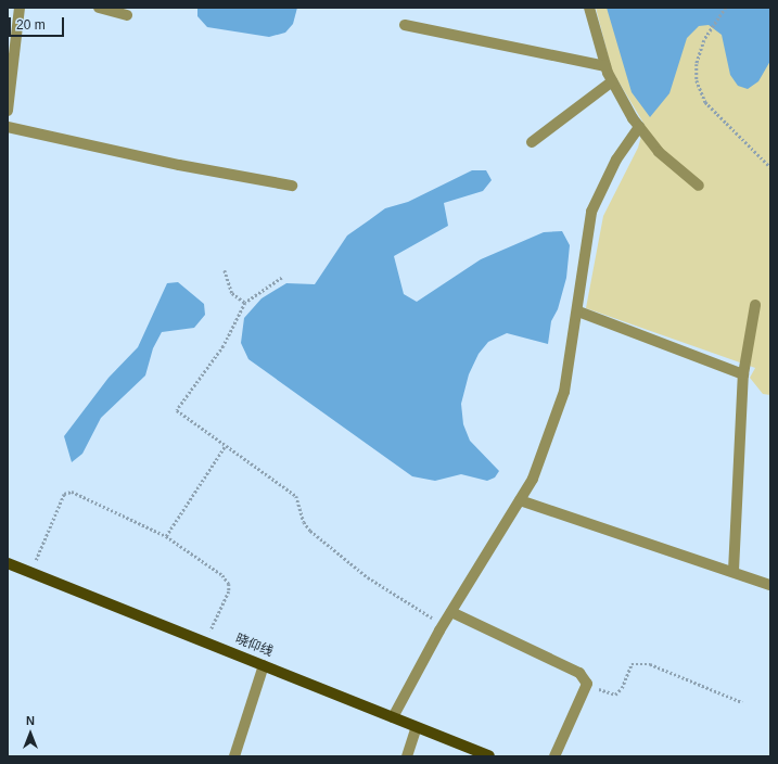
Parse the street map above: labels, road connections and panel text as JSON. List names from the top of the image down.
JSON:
{
  "streets": {
    "main road": ["晓仰线"]
  },
  "scale_bar": "20 m",
  "north": "top"
}
